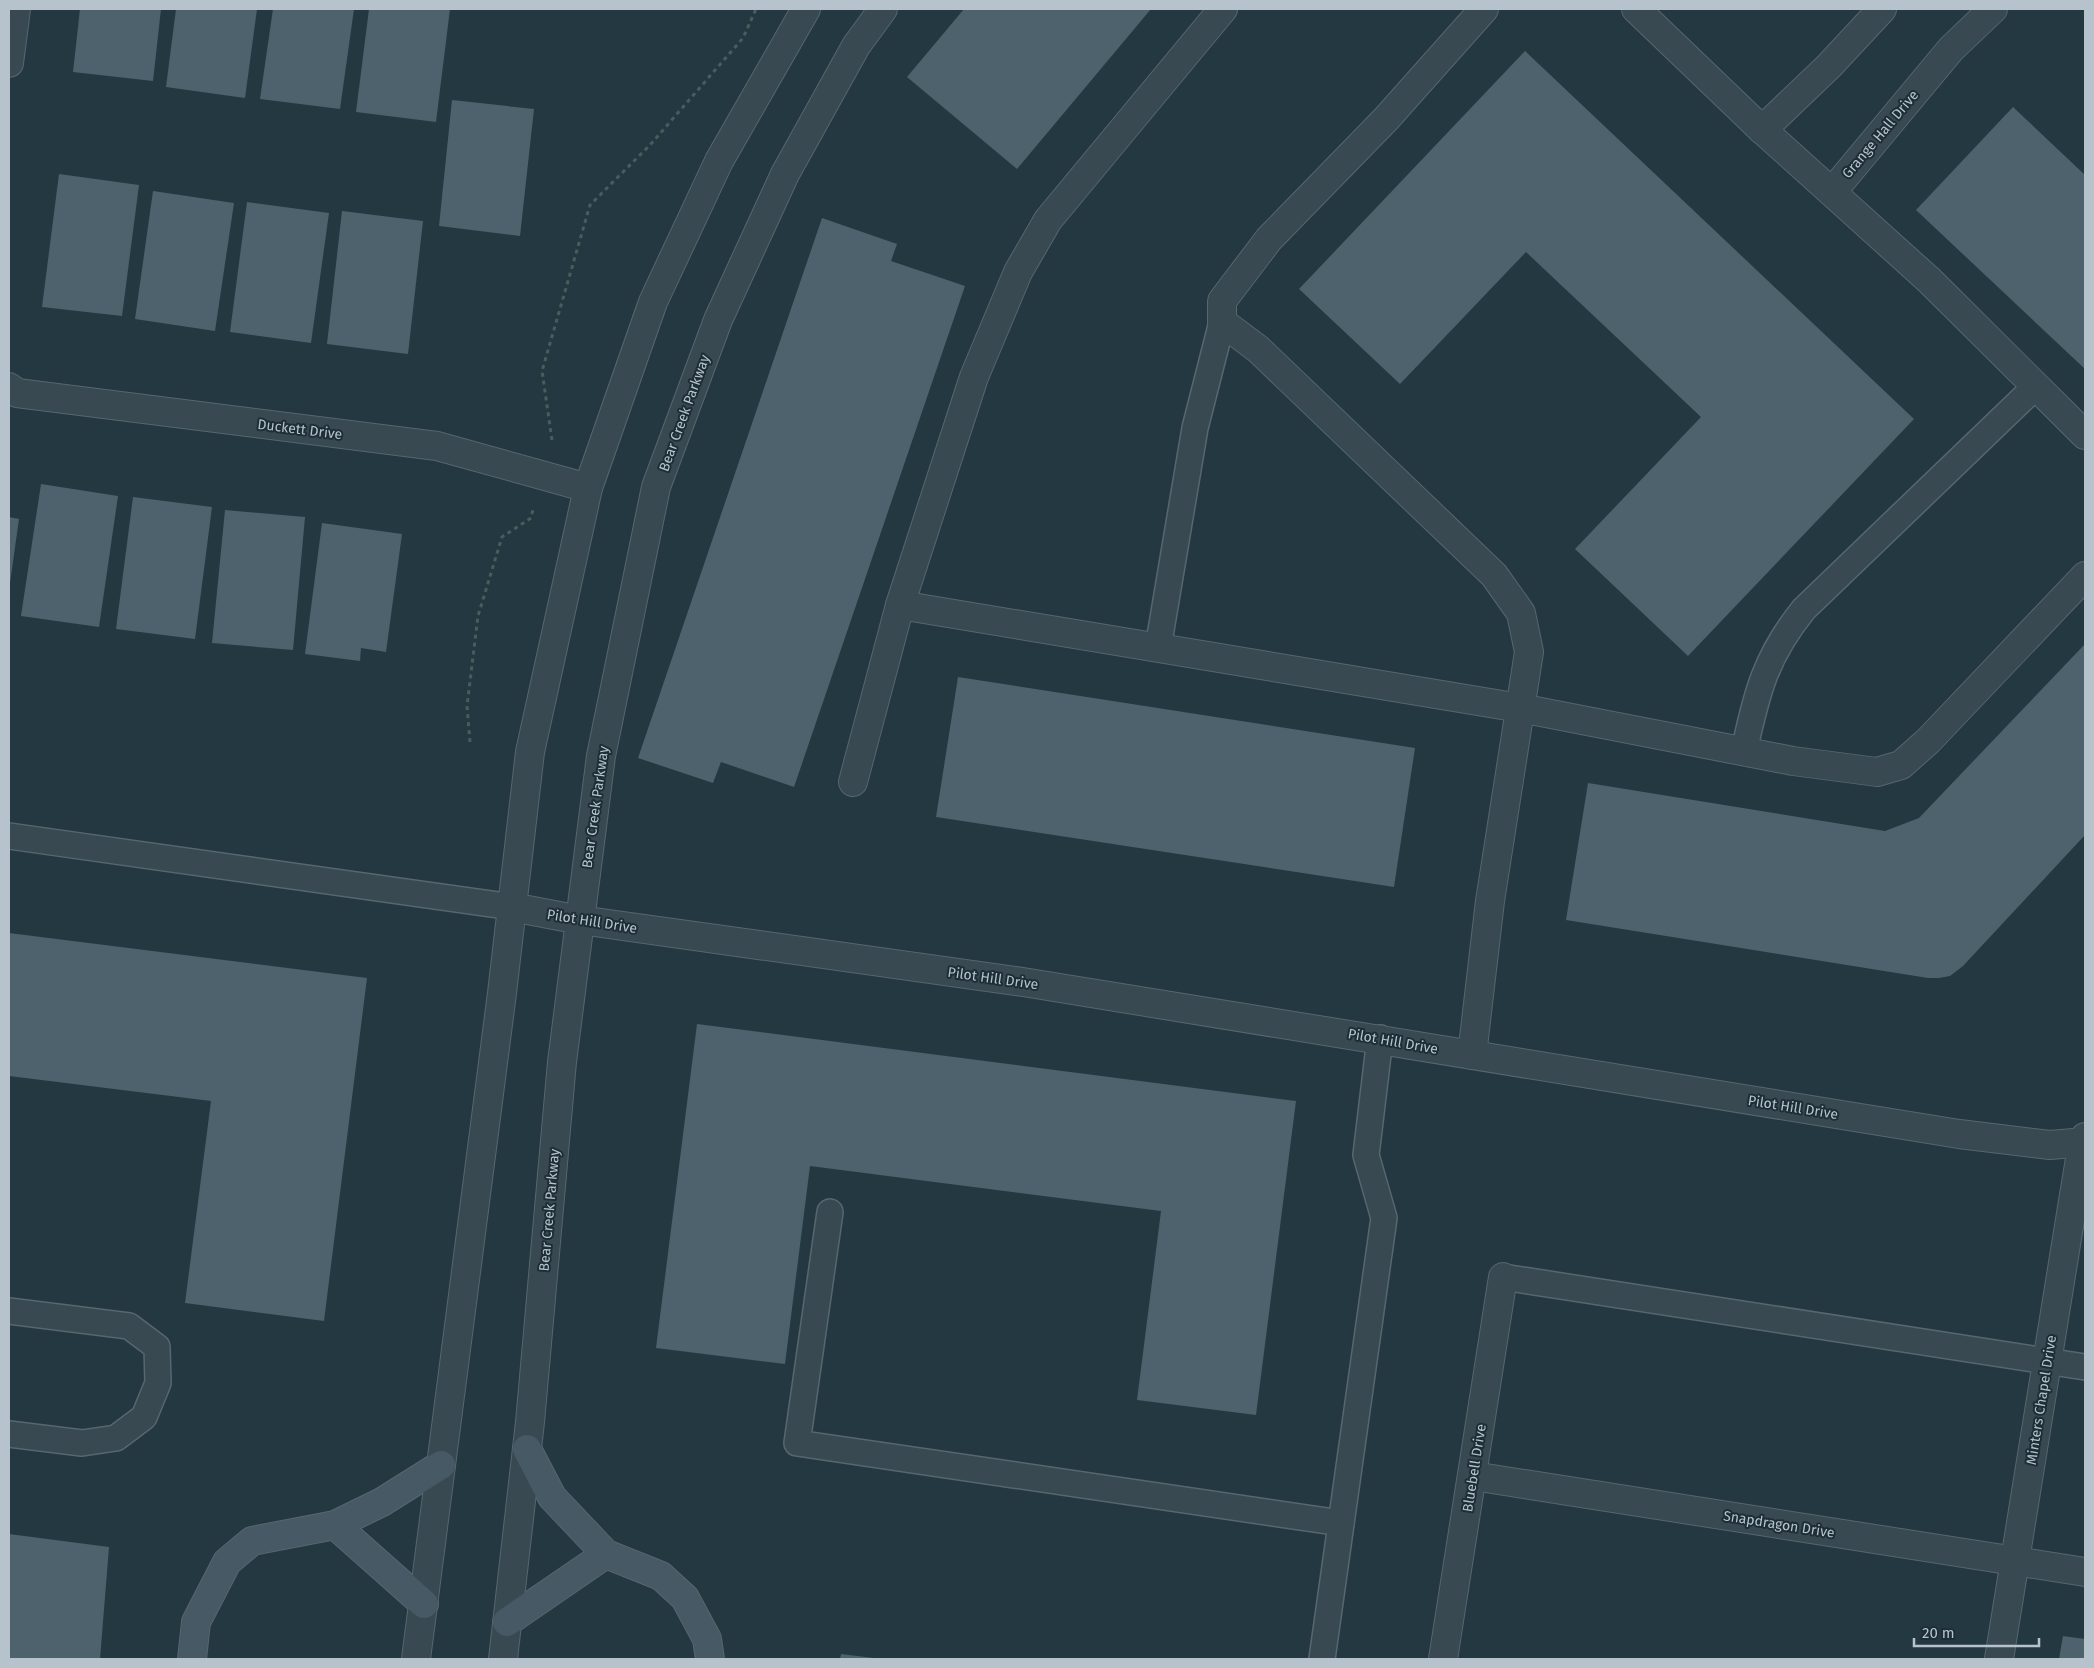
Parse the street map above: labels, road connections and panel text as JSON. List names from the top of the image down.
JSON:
{
  "streets": {
    "street": [
      "Grange Hall Drive",
      "Bear Creek Parkway",
      "Duckett Drive",
      "Pilot Hill Drive",
      "Minters Chapel Drive",
      "Bluebell Drive",
      "Snapdragon Drive"
    ]
  },
  "crossings": [
    ["Bear Creek Parkway", "Pilot Hill Drive"],
    ["Pilot Hill Drive", "Minters Chapel Drive"],
    ["Minters Chapel Drive", "Snapdragon Drive"],
    ["Bluebell Drive", "Snapdragon Drive"]
  ],
  "scale_bar": "20 m"
}
